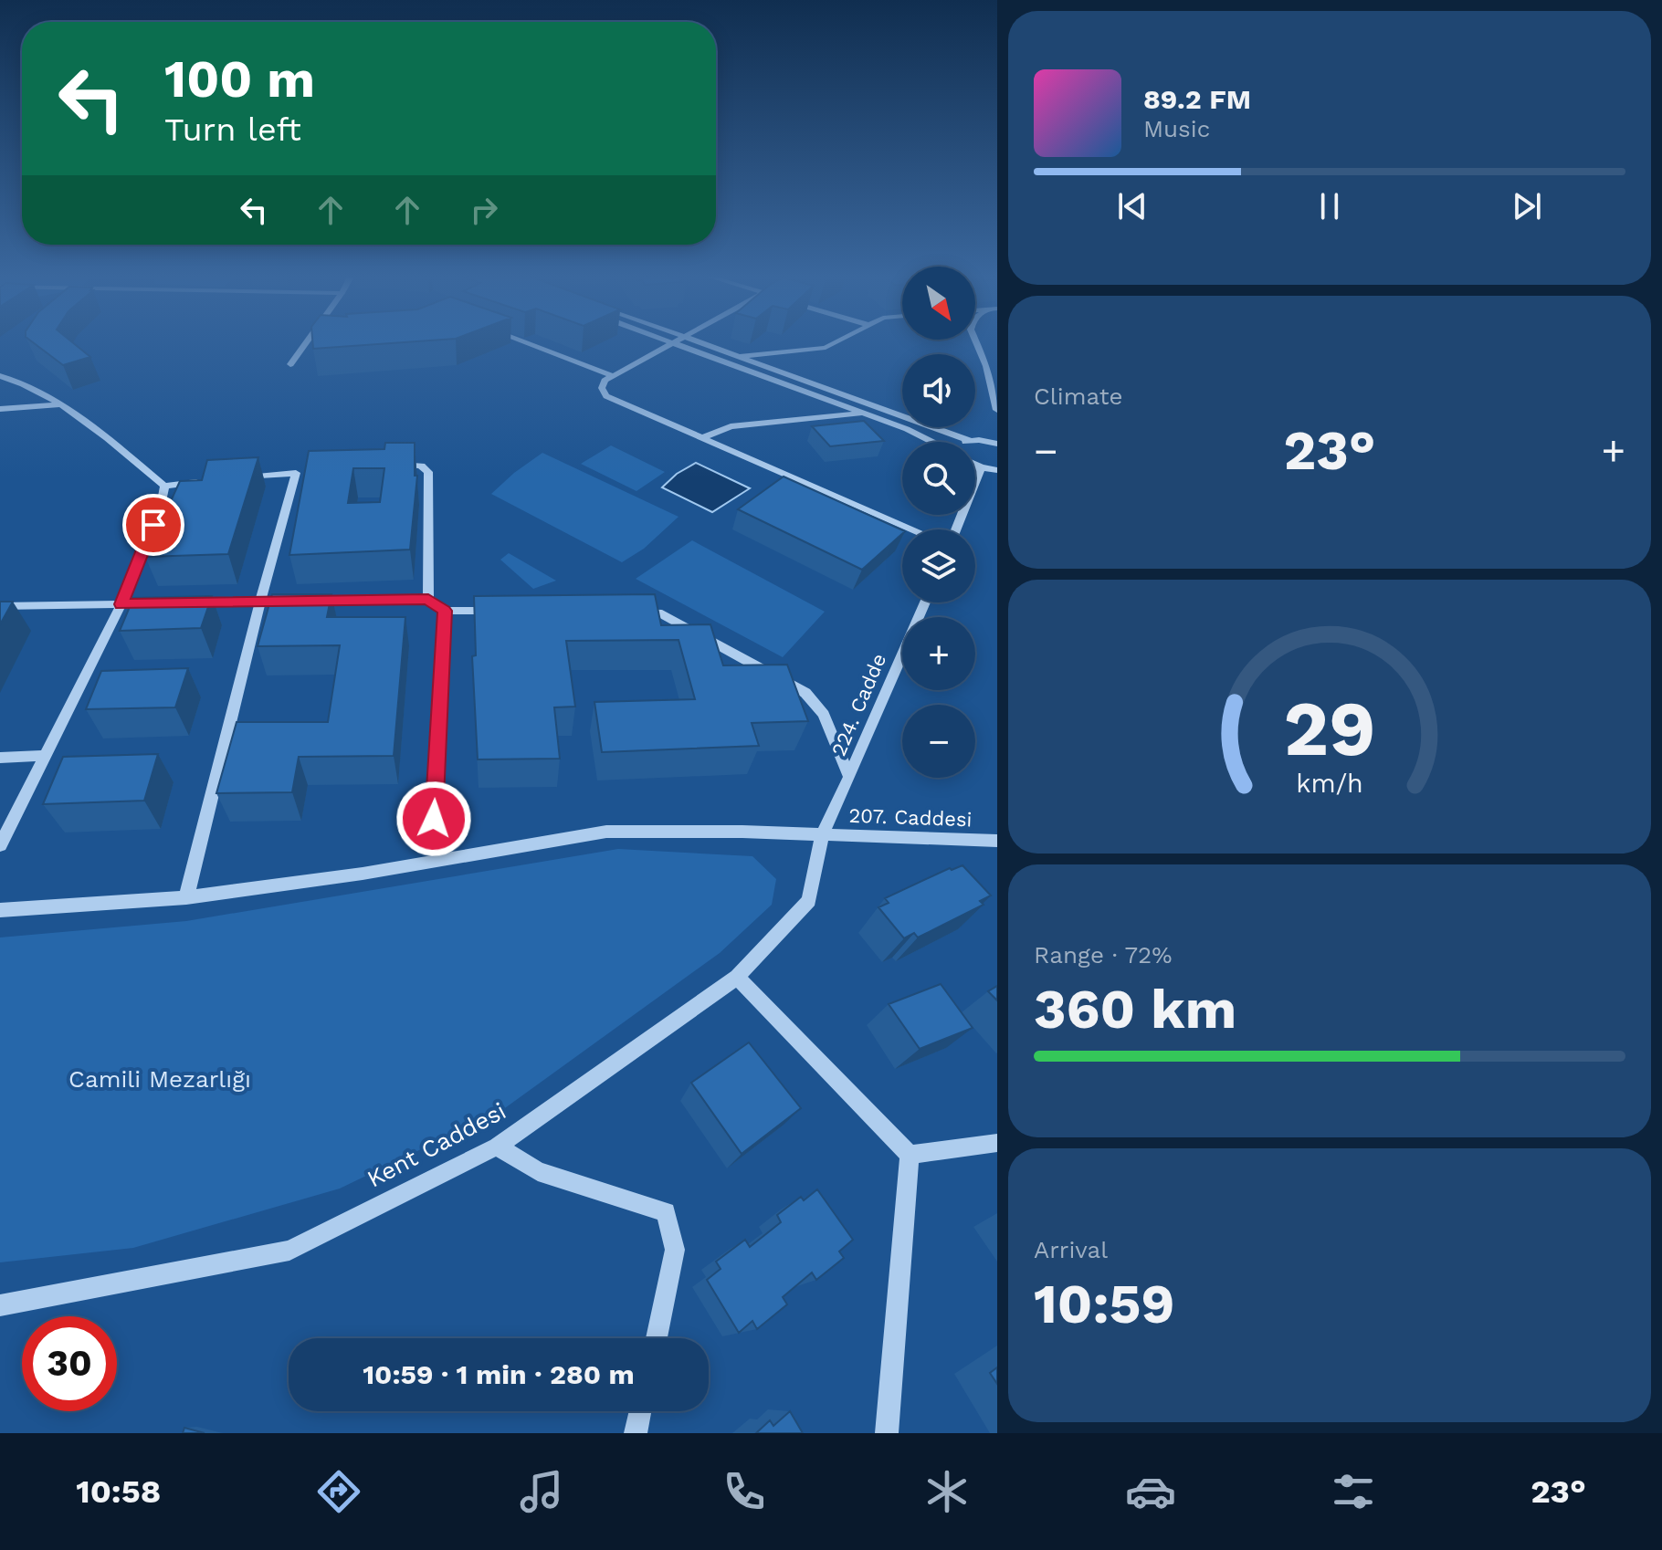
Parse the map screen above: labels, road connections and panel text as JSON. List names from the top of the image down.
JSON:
{
  "streets": {
    "street": ["224. Cadde", "207. Caddesi", "Kent Caddesi"]
  },
  "crossings": [
    ["224. Cadde", "207. Caddesi"],
    ["224. Cadde", "Kent Caddesi"],
    ["207. Caddesi", "Kent Caddesi"]
  ],
  "parks": ["Camili Mezarlığı"],
  "north": "bottom right",
  "page": {
    "turn": ["100 m", "Turn left"],
    "song": ["89.2 FM", "Music"],
    "map_buttons": ["+", "−"],
    "tile": [
      "Climate",
      ["Range · 72%", "360 km"],
      ["Arrival", "10:59"]
    ],
    "heat": ["−", "23°", "+"],
    "limit": "30",
    "trip": "10:59 · 1 min · 280 m",
    "tabs": ["10:58", "23°"],
    "gauge": ["29", "km/h"]
  }
}
